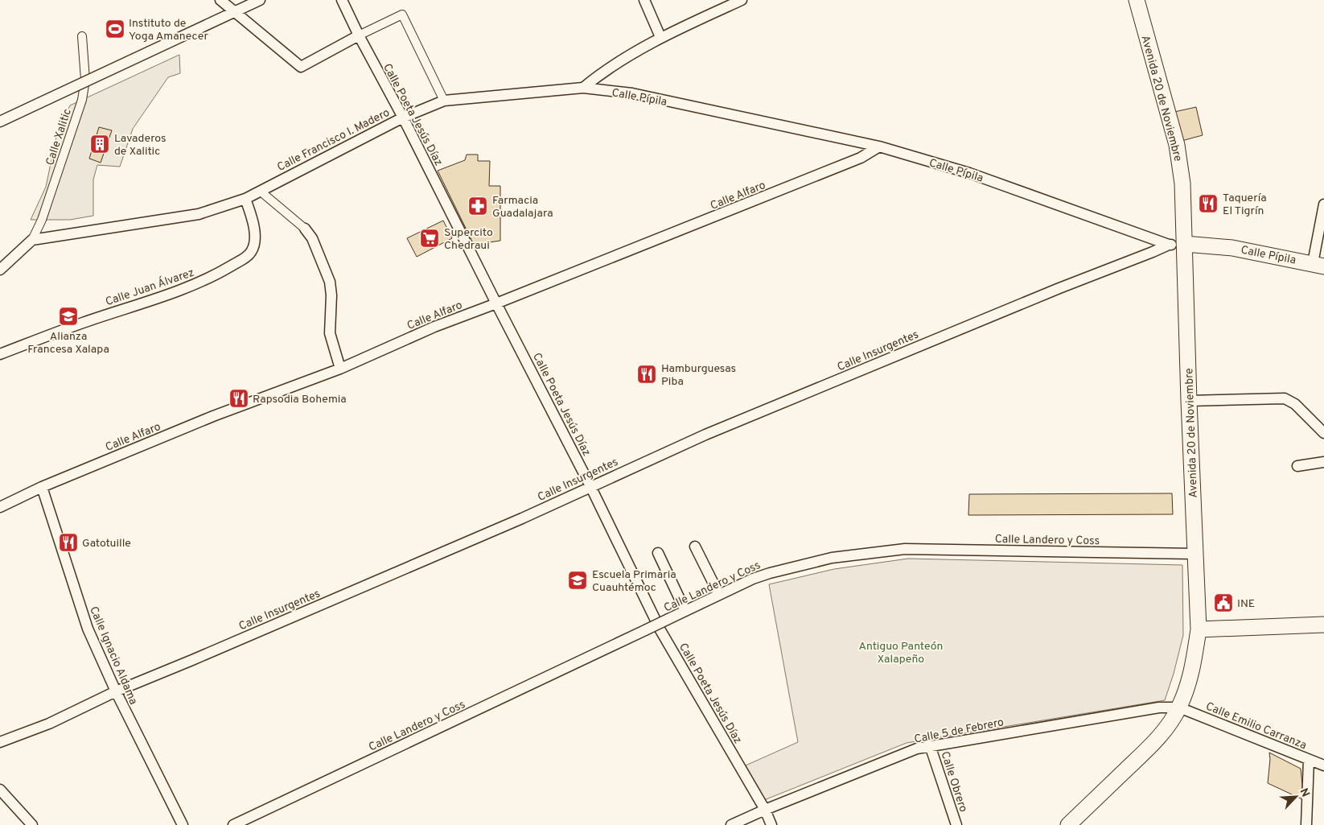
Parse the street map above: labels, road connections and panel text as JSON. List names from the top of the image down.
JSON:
{
  "streets": {
    "main road": ["Calle Pípila", "Avenida 20 de Noviembre"],
    "street": [
      "Calle Poeta Jesús Díaz",
      "Calle Xalitic",
      "Calle Francisco I. Madero",
      "Calle Alfaro",
      "Calle Juan Álvarez",
      "Calle Insurgentes",
      "Calle Landero y Coss",
      "Calle Ignacio Aldama",
      "Calle Emilio Carranza",
      "Calle 5 de Febrero",
      "Calle Obrero"
    ]
  },
  "crossings": [
    ["Calle Pípila", "Avenida 20 de Noviembre"],
    ["Calle Pípila", "Calle Francisco I. Madero"],
    ["Calle Pípila", "Calle Alfaro"],
    ["Calle Pípila", "Calle Insurgentes"],
    ["Avenida 20 de Noviembre", "Calle Landero y Coss"],
    ["Avenida 20 de Noviembre", "Calle Emilio Carranza"],
    ["Avenida 20 de Noviembre", "Calle 5 de Febrero"],
    ["Calle Poeta Jesús Díaz", "Calle Francisco I. Madero"],
    ["Calle Poeta Jesús Díaz", "Calle Alfaro"],
    ["Calle Poeta Jesús Díaz", "Calle Insurgentes"],
    ["Calle Poeta Jesús Díaz", "Calle 5 de Febrero"],
    ["Calle Xalitic", "Calle Francisco I. Madero"],
    ["Calle Francisco I. Madero", "Calle Juan Álvarez"],
    ["Calle Alfaro", "Calle Ignacio Aldama"],
    ["Calle Insurgentes", "Calle Ignacio Aldama"],
    ["Calle Emilio Carranza", "Calle 5 de Febrero"],
    ["Calle 5 de Febrero", "Calle Obrero"]
  ],
  "parks": ["Antiguo Panteón Xalapeño"],
  "places": {
    "sports": ["Instituto de Yoga Amanecer"],
    "building": ["Lavaderos de Xalitic"],
    "restaurant": [
      "Taquería El Tigrín",
      "Hamburguesas Piba",
      "Rapsodia Bohemia",
      "Gatotuille"
    ],
    "pharmacy": ["Farmacia Guadalajara"],
    "supermarket": ["Supercito Chedraui"],
    "school or university": ["Alianza Francesa Xalapa", "Escuela Primaria Cuauhtémoc"],
    "public building": ["INE"]
  },
  "north": "top right"
}
